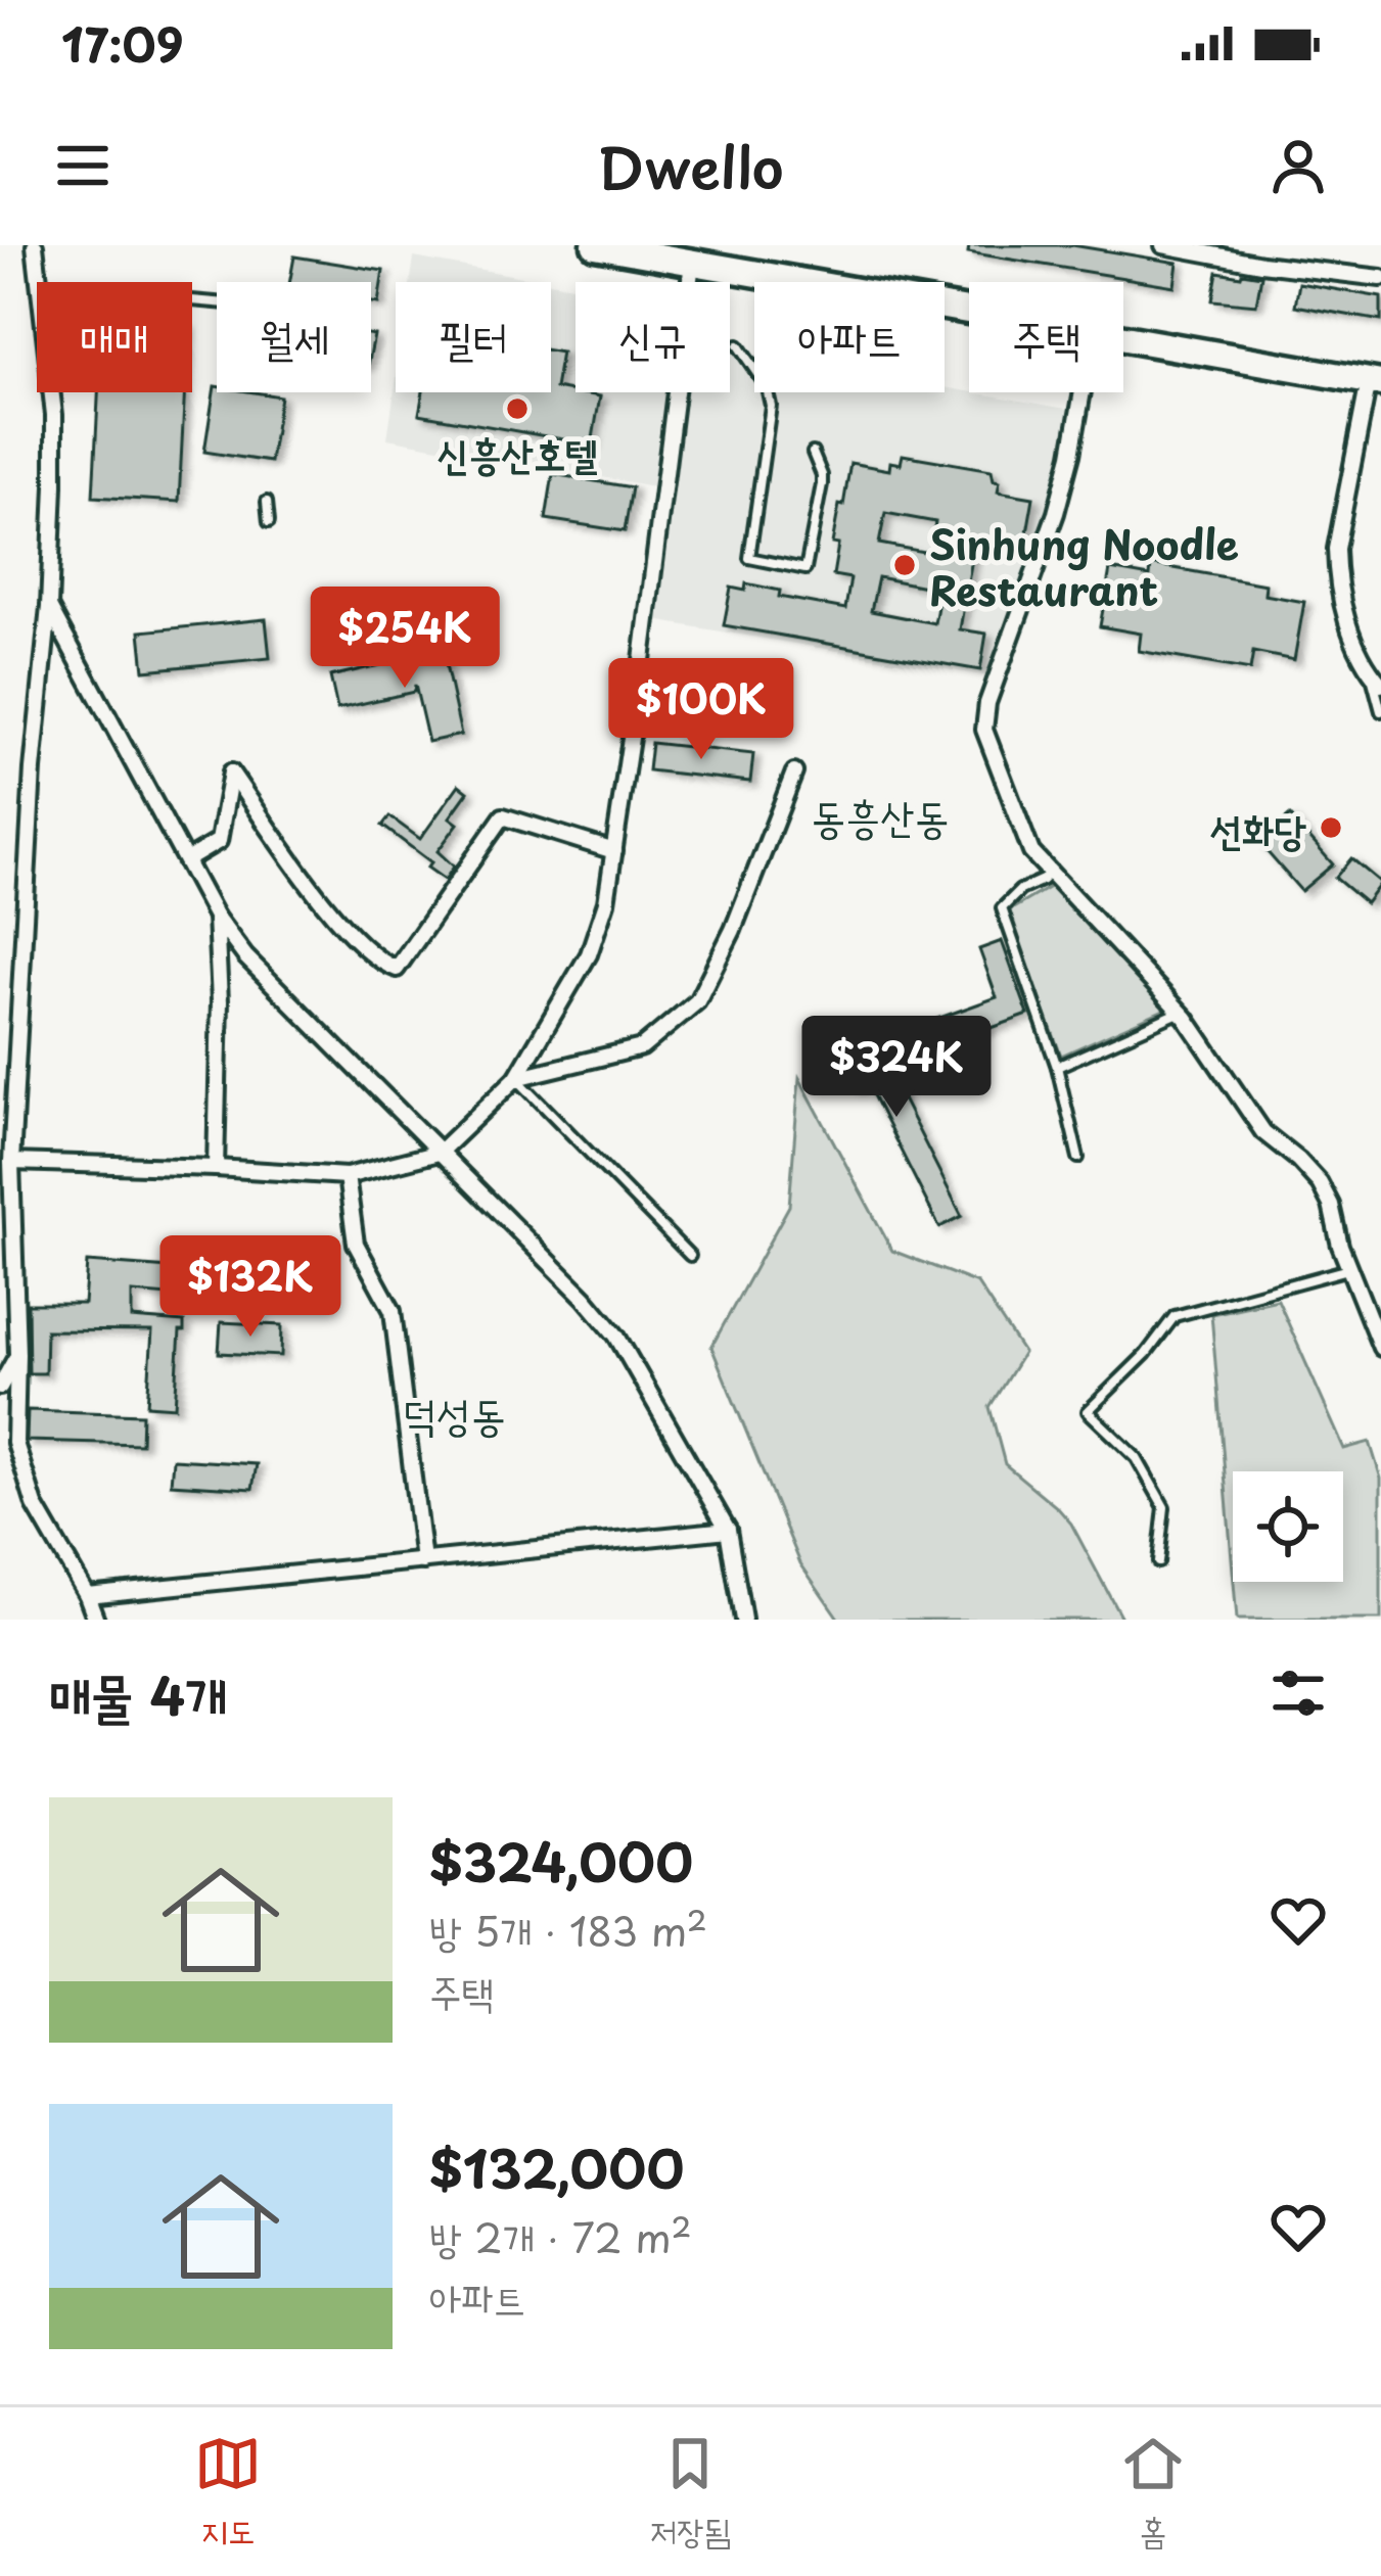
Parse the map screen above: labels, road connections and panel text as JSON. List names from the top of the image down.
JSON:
{
  "districts": ["동흥산동", "덕성동"],
  "places": ["신흥산호텔", "Sinhung Noodle Restaurant", "선화당"],
  "page": {
    "status": "17:09",
    "header": "Dwello",
    "chip": [
      "매매",
      "월세",
      "필터",
      "신규",
      "아파트",
      "주택"
    ],
    "price": [
      "$254K",
      "$100K",
      "$324K",
      "$132K"
    ],
    "heading": "매물 4개",
    "list": [
      {
        "name": "$324,000",
        "note": "방 5개 · 183 m² · 주택"
      },
      {
        "name": "$132,000",
        "note": "방 2개 · 72 m² · 아파트"
      }
    ],
    "tabs": ["지도", "저장됨", "홈"]
  }
}
